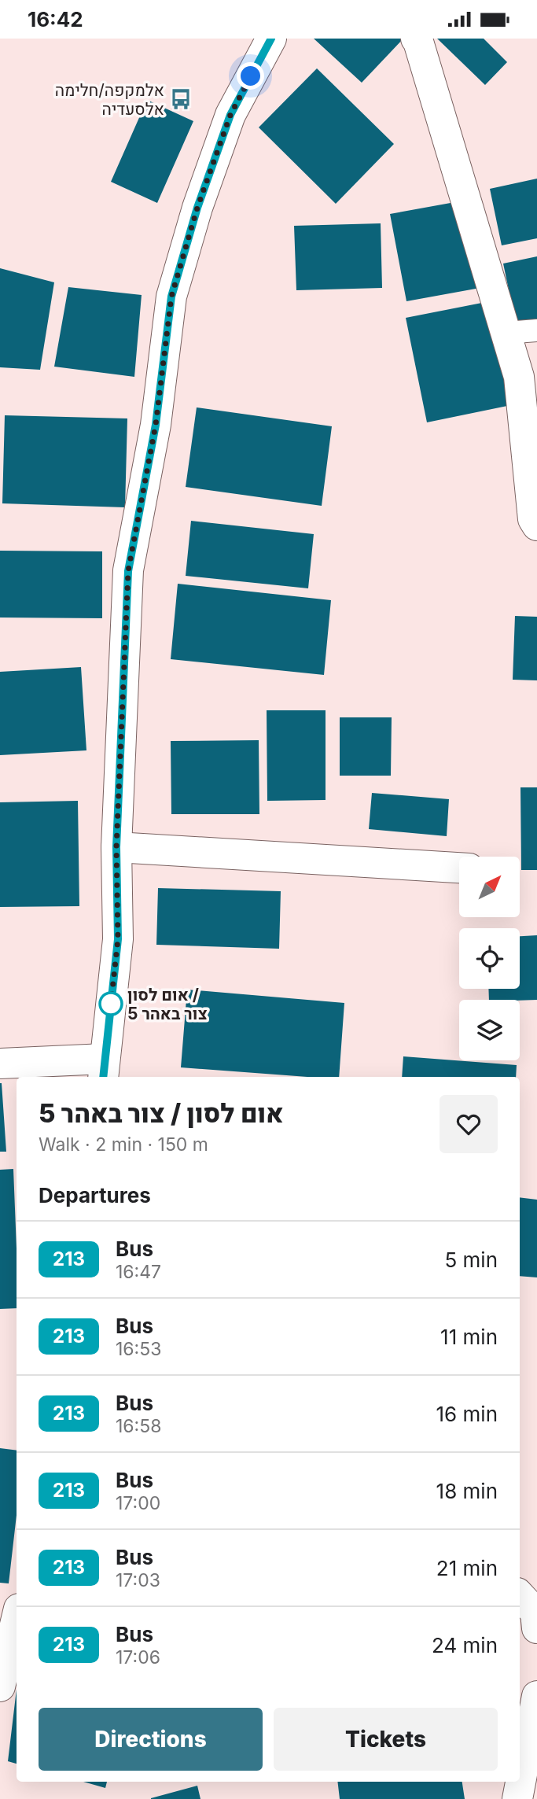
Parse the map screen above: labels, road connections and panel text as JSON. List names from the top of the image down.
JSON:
{
  "places": {
    "bus stop": ["אלמקפה/חלימה אלסעדיה"],
    "other": ["אום לסון / צור באהר 5"]
  },
  "lines": ["bus line 213"],
  "north": "top right",
  "page": {
    "status": "16:42",
    "heading": [
      ["אום לסון / צור באהר 5", "Walk · 2 min · 150 m"],
      "Departures"
    ],
    "list": [
      {
        "mark": "213",
        "name": "Bus",
        "note": "16:47",
        "value": "5 min"
      },
      {
        "mark": "213",
        "name": "Bus",
        "note": "16:53",
        "value": "11 min"
      },
      {
        "mark": "213",
        "name": "Bus",
        "note": "16:58",
        "value": "16 min"
      },
      {
        "mark": "213",
        "name": "Bus",
        "note": "17:00",
        "value": "18 min"
      },
      {
        "mark": "213",
        "name": "Bus",
        "note": "17:03",
        "value": "21 min"
      },
      {
        "mark": "213",
        "name": "Bus",
        "note": "17:06",
        "value": "24 min"
      }
    ],
    "buttons": ["Directions", "Tickets"]
  }
}
